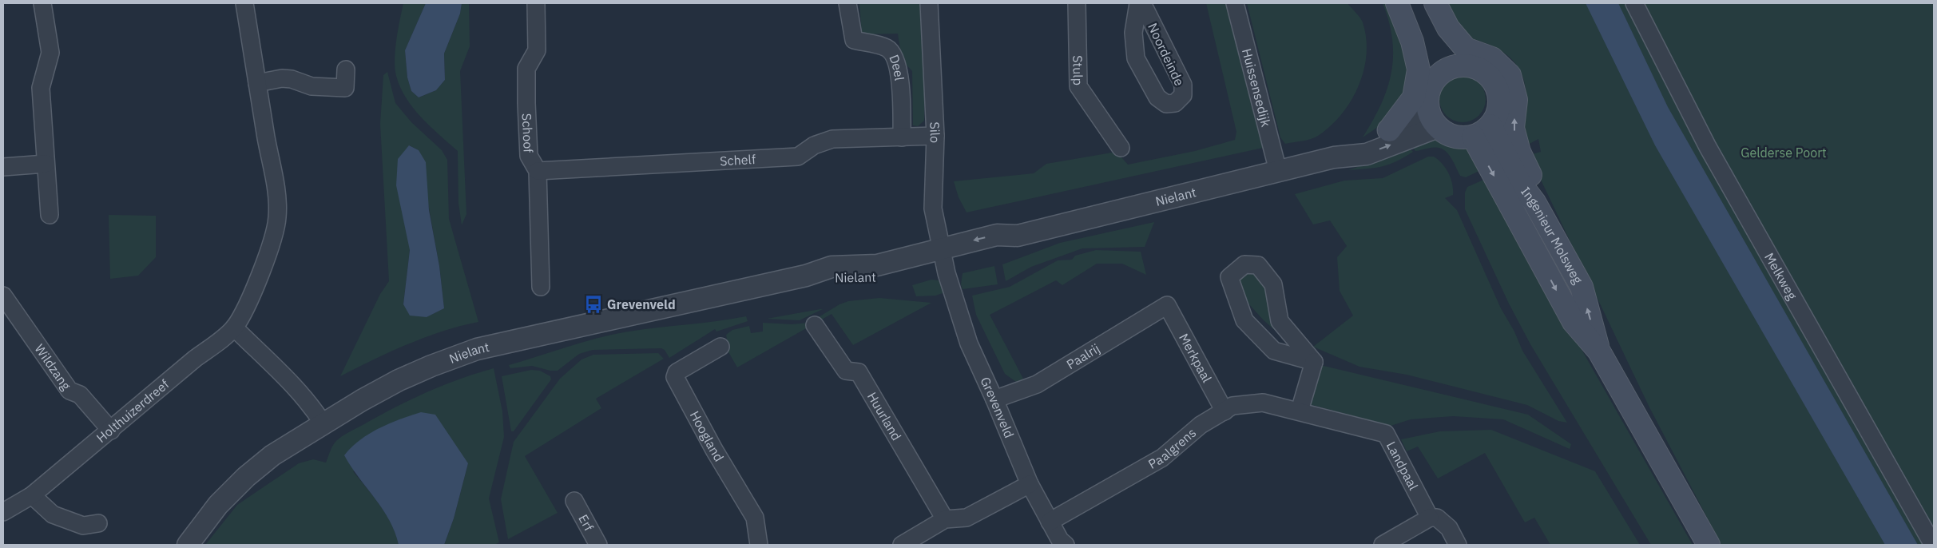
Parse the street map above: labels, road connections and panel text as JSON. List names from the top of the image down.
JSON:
{
  "streets": {
    "main road": ["Ingenieur Molsweg"],
    "street": [
      "Noordeinde",
      "Deel",
      "Stulp",
      "Huissensedijk",
      "Schoof",
      "Silo",
      "Schelf",
      "Nielant",
      "Melkweg",
      "Paalrij",
      "Merkpaal",
      "Wildzang",
      "Grevenveld",
      "Holthuizerdreef",
      "Huurland",
      "Hoogland",
      "Paalgrens",
      "Landpaal",
      "Erf"
    ]
  },
  "crossings": [
    ["Deel", "Schelf"],
    ["Huissensedijk", "Nielant"],
    ["Schoof", "Schelf"],
    ["Silo", "Schelf"],
    ["Silo", "Nielant"],
    ["Silo", "Grevenveld"],
    ["Nielant", "Ingenieur Molsweg"],
    ["Nielant", "Grevenveld"],
    ["Paalrij", "Merkpaal"],
    ["Paalrij", "Grevenveld"],
    ["Merkpaal", "Paalgrens"],
    ["Wildzang", "Holthuizerdreef"],
    ["Grevenveld", "Paalgrens"],
    ["Paalgrens", "Landpaal"]
  ],
  "parks": ["Gelderse Poort"],
  "places": {
    "bus stop": ["Grevenveld"]
  }
}
